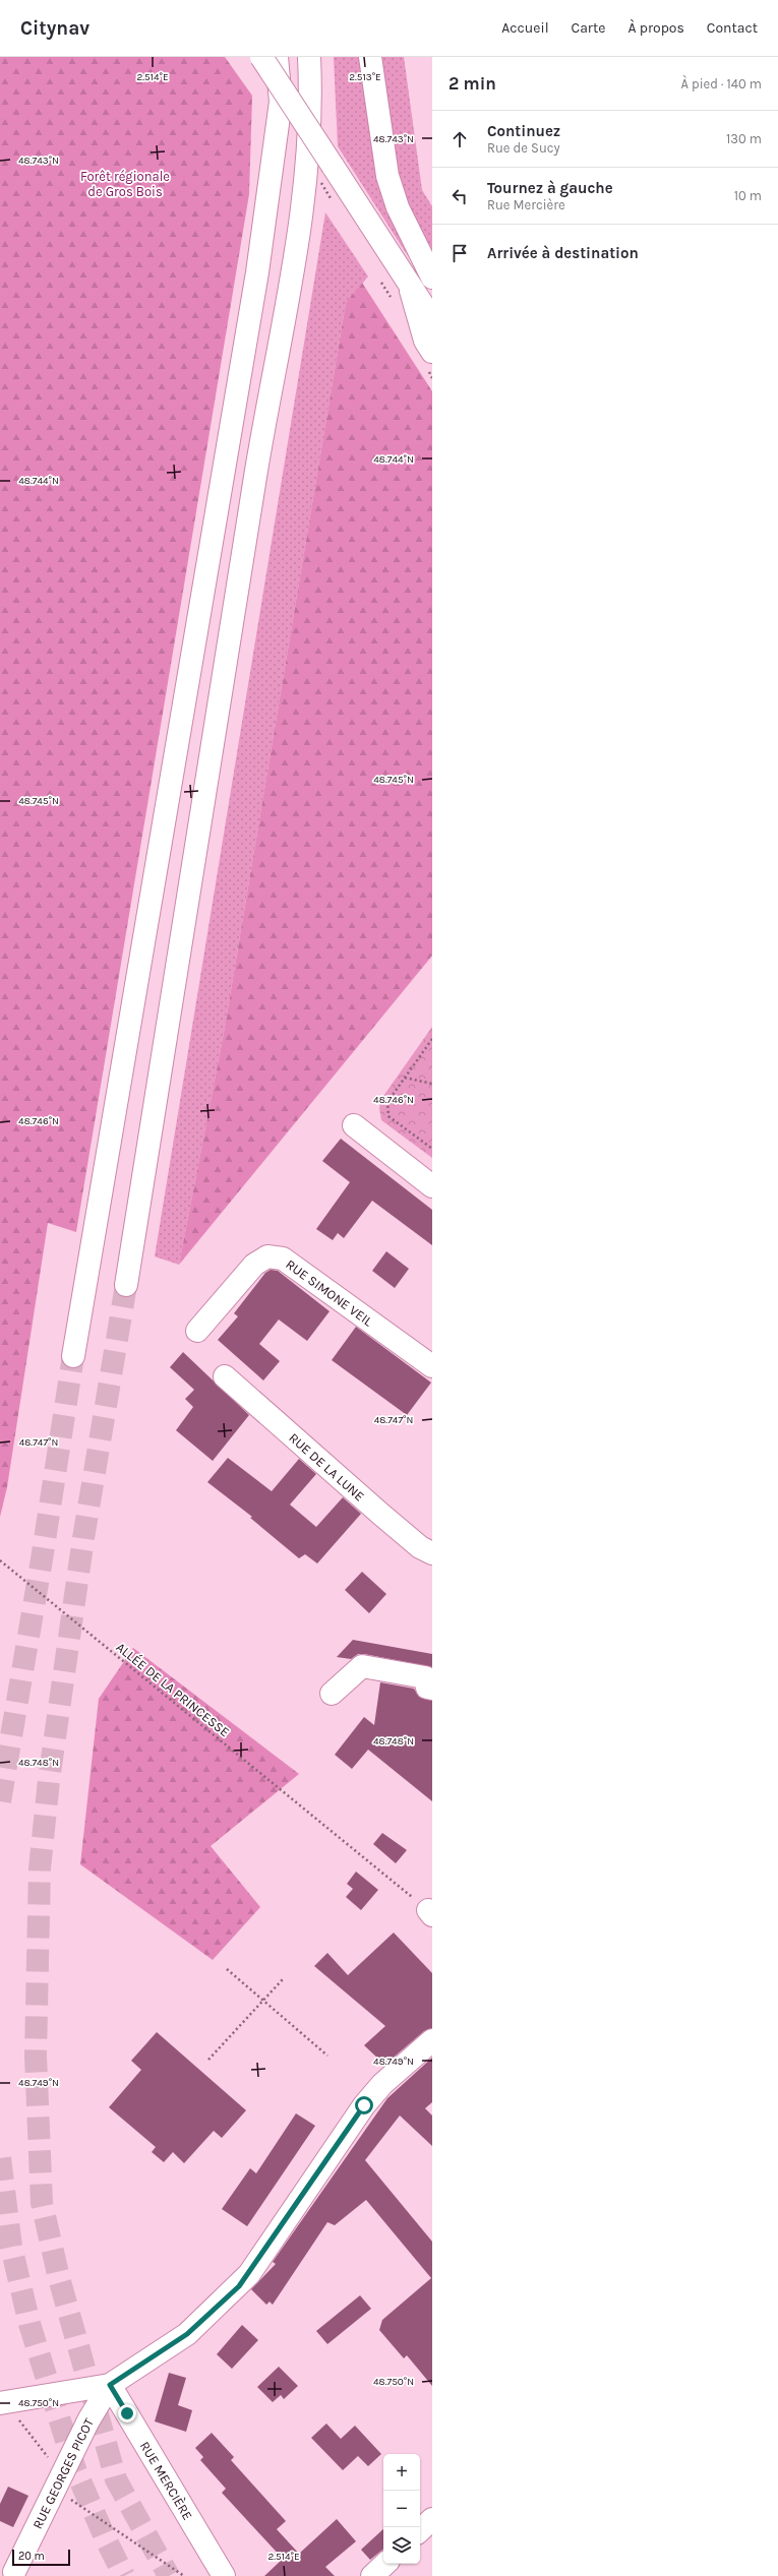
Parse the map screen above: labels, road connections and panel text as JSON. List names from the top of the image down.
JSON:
{
  "streets": {
    "main road": [
      "RUE SIMONE VEIL",
      "RUE DE LA LUNE",
      "RUE GEORGES PICOT",
      "RUE MERCIÈRE"
    ],
    "path": ["ALLÉE DE LA PRINCESSE"]
  },
  "crossings": [
    ["RUE GEORGES PICOT", "RUE MERCIÈRE"]
  ],
  "parks": ["Forêt régionale de Gros Bois"],
  "scale_bar": "20 m",
  "page": {
    "header": "Citynav",
    "nav": [
      "Accueil",
      "Carte",
      "À propos",
      "Contact"
    ],
    "heading": ["2 min", "À pied · 140 m"],
    "list": [
      ["Continuez", "Rue de Sucy", "130 m"],
      ["Tournez à gauche", "Rue Mercière", "10 m"],
      "Arrivée à destination"
    ],
    "map_buttons": ["+", "−"],
    "scale": "20 m"
  },
  "coordinates": [
    "2.514°E",
    "2.513°E",
    "48.743°N",
    "48.744°N",
    "48.745°N",
    "48.746°N",
    "48.747°N",
    "48.748°N",
    "48.749°N",
    "48.750°N"
  ]
}
